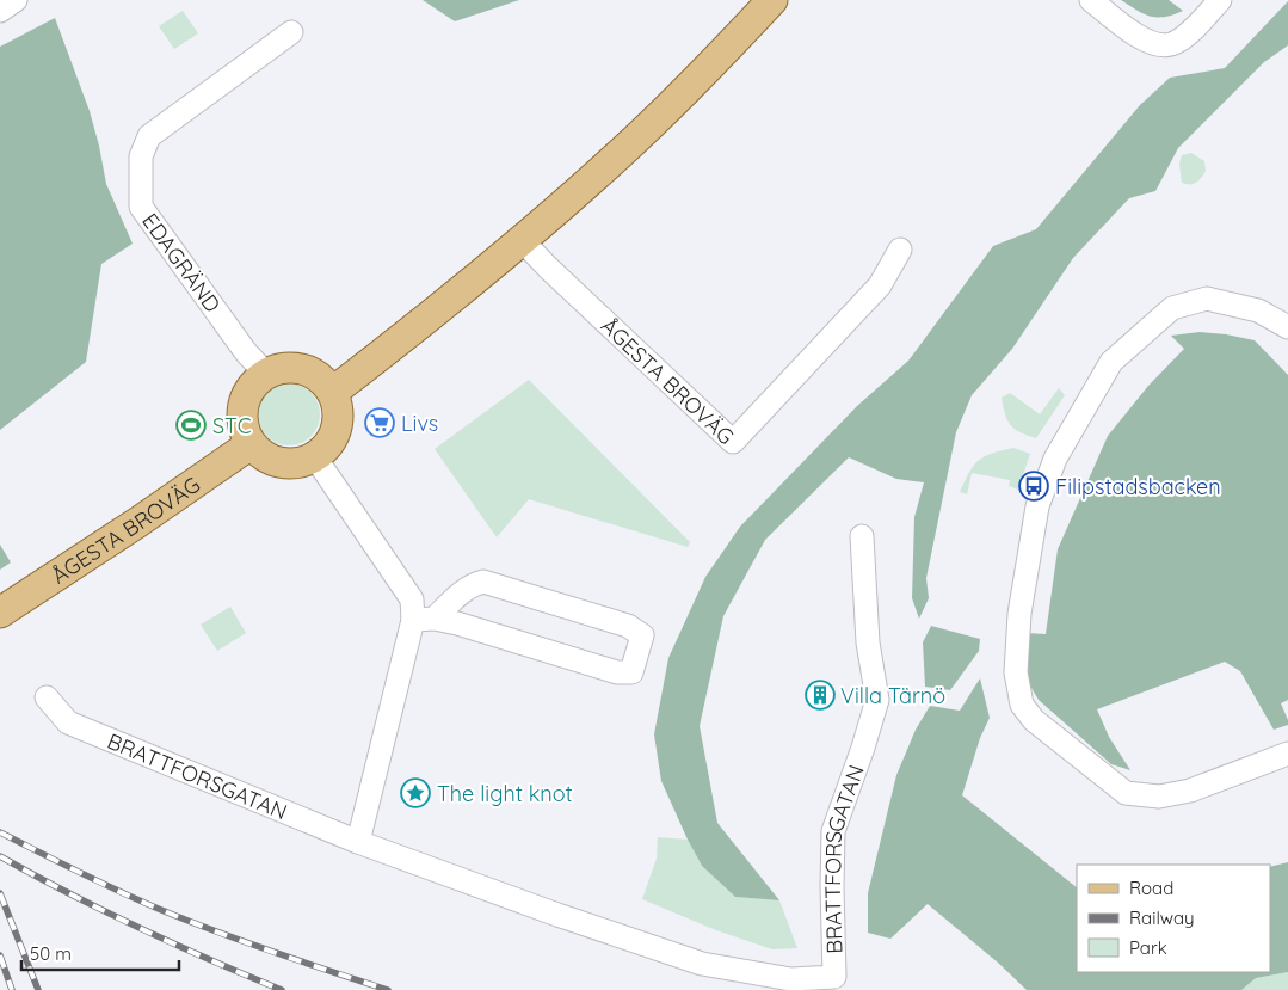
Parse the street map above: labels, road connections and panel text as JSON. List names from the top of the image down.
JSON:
{
  "streets": {
    "main road": ["ÅGESTA BROVÄG"],
    "street": ["EDAGRÄND", "BRATTFORSGATAN"]
  },
  "crossings": [
    ["EDAGRÄND", "ÅGESTA BROVÄG"]
  ],
  "places": {
    "supermarket": ["Livs"],
    "sports": ["STC"],
    "bus stop": ["Filipstadsbacken"],
    "building": ["Villa Tärnö"],
    "place": ["The light knot"]
  },
  "legend": ["Road", "Railway", "Park"],
  "scale_bar": "50 m"
}
